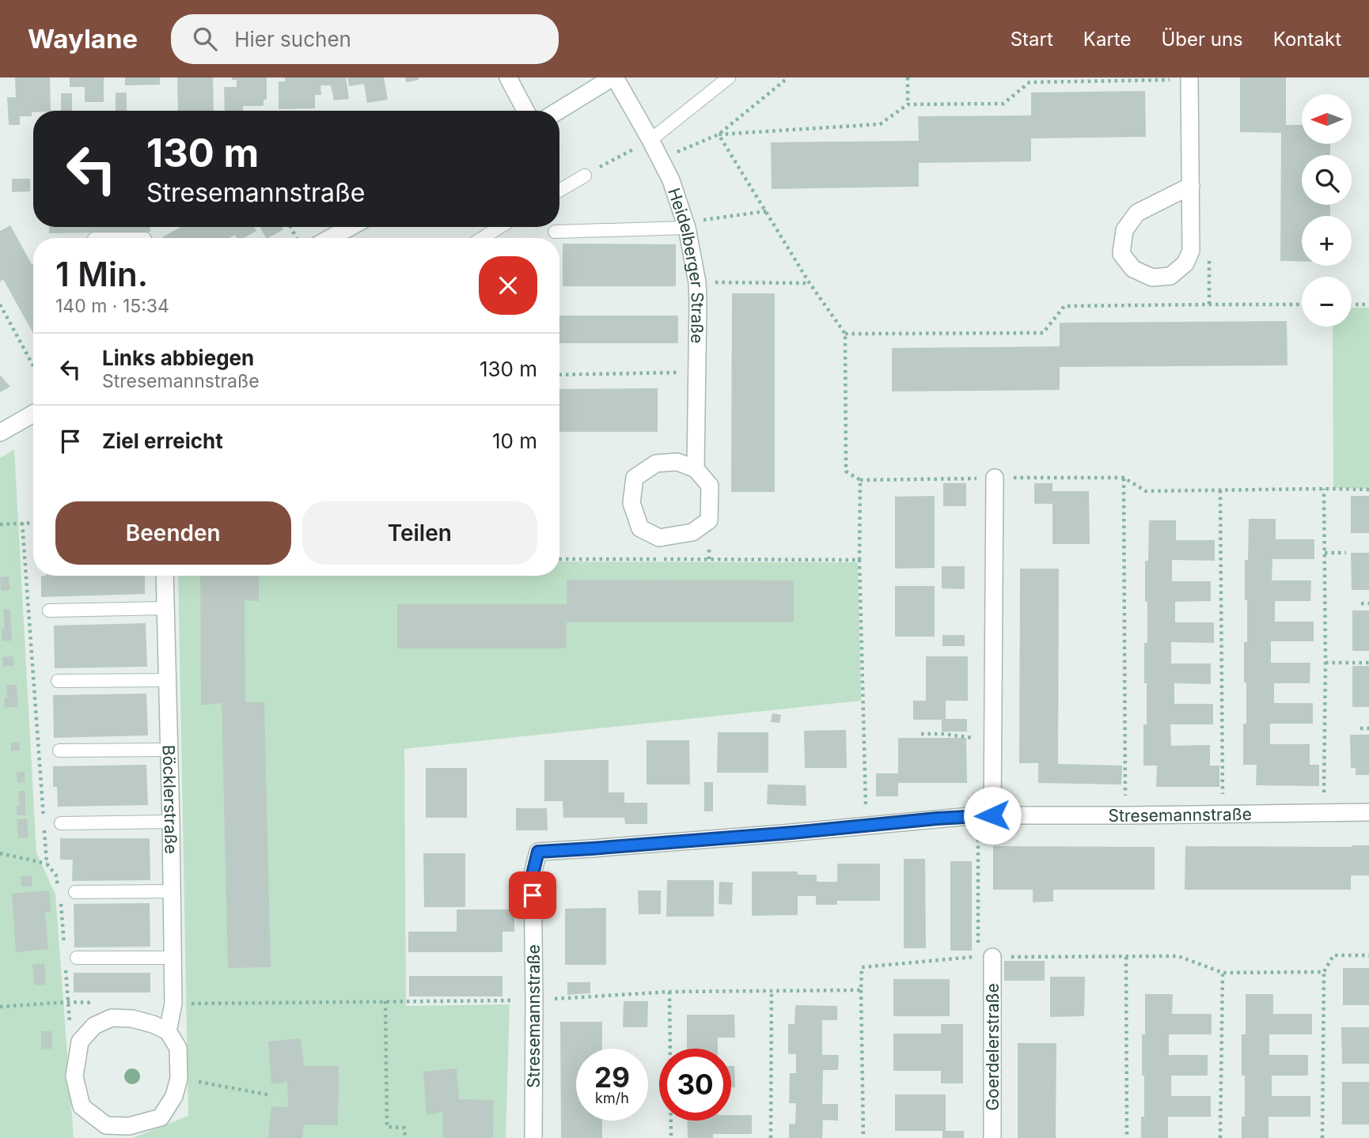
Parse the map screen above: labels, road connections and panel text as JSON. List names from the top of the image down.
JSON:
{
  "streets": {
    "street": [
      "Heidelberger Straße",
      "Böcklerstraße",
      "Stresemannstraße",
      "Goerdelerstraße"
    ]
  },
  "north": "left",
  "page": {
    "header": "Waylane",
    "search": "Hier suchen",
    "nav": [
      "Start",
      "Karte",
      "Über uns",
      "Kontakt"
    ],
    "map_buttons": ["+", "−"],
    "turn": ["130 m", "Stresemannstraße"],
    "heading": ["1 Min.", "140 m · 15:34"],
    "list": [
      {
        "name": "Links abbiegen",
        "note": "Stresemannstraße",
        "value": "130 m"
      },
      {
        "name": "Ziel erreicht",
        "value": "10 m"
      }
    ],
    "buttons": ["Beenden", "Teilen"],
    "speed": "29 km/h",
    "limit": "30"
  }
}
